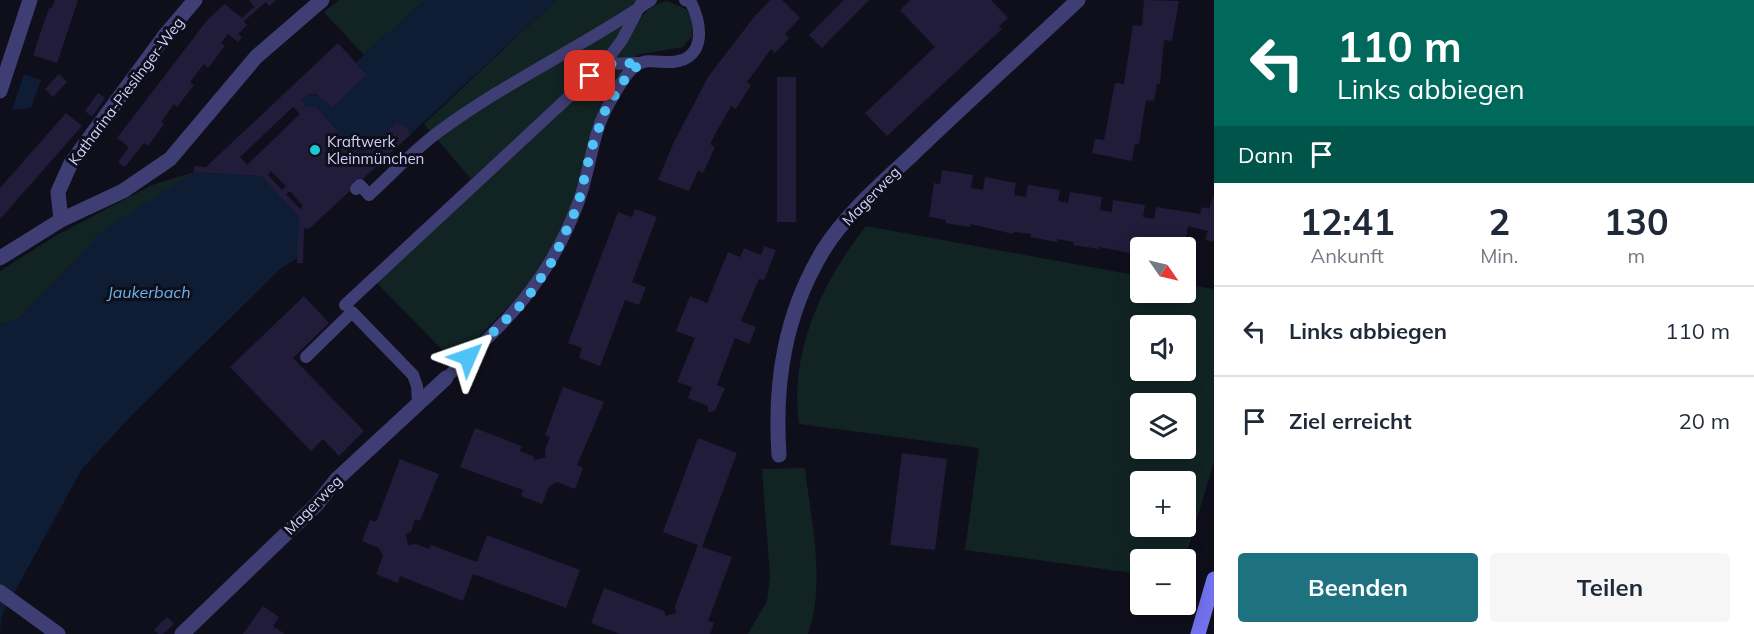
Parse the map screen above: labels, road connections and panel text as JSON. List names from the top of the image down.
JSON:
{
  "streets": {
    "street": ["Katharina-Pieslinger-Weg", "Magerweg"]
  },
  "water": ["Jaukerbach"],
  "places": ["Kraftwerk Kleinmünchen"],
  "north": "bottom right",
  "page": {
    "turn": ["110 m", "Links abbiegen"],
    "then": "Dann",
    "eta": [
      "12:41",
      "Ankunft",
      "2",
      "Min.",
      "130",
      "m"
    ],
    "map_buttons": ["+", "−"],
    "list": [
      {
        "name": "Links abbiegen",
        "value": "110 m"
      },
      {
        "name": "Ziel erreicht",
        "value": "20 m"
      }
    ],
    "buttons": ["Beenden", "Teilen"]
  }
}
